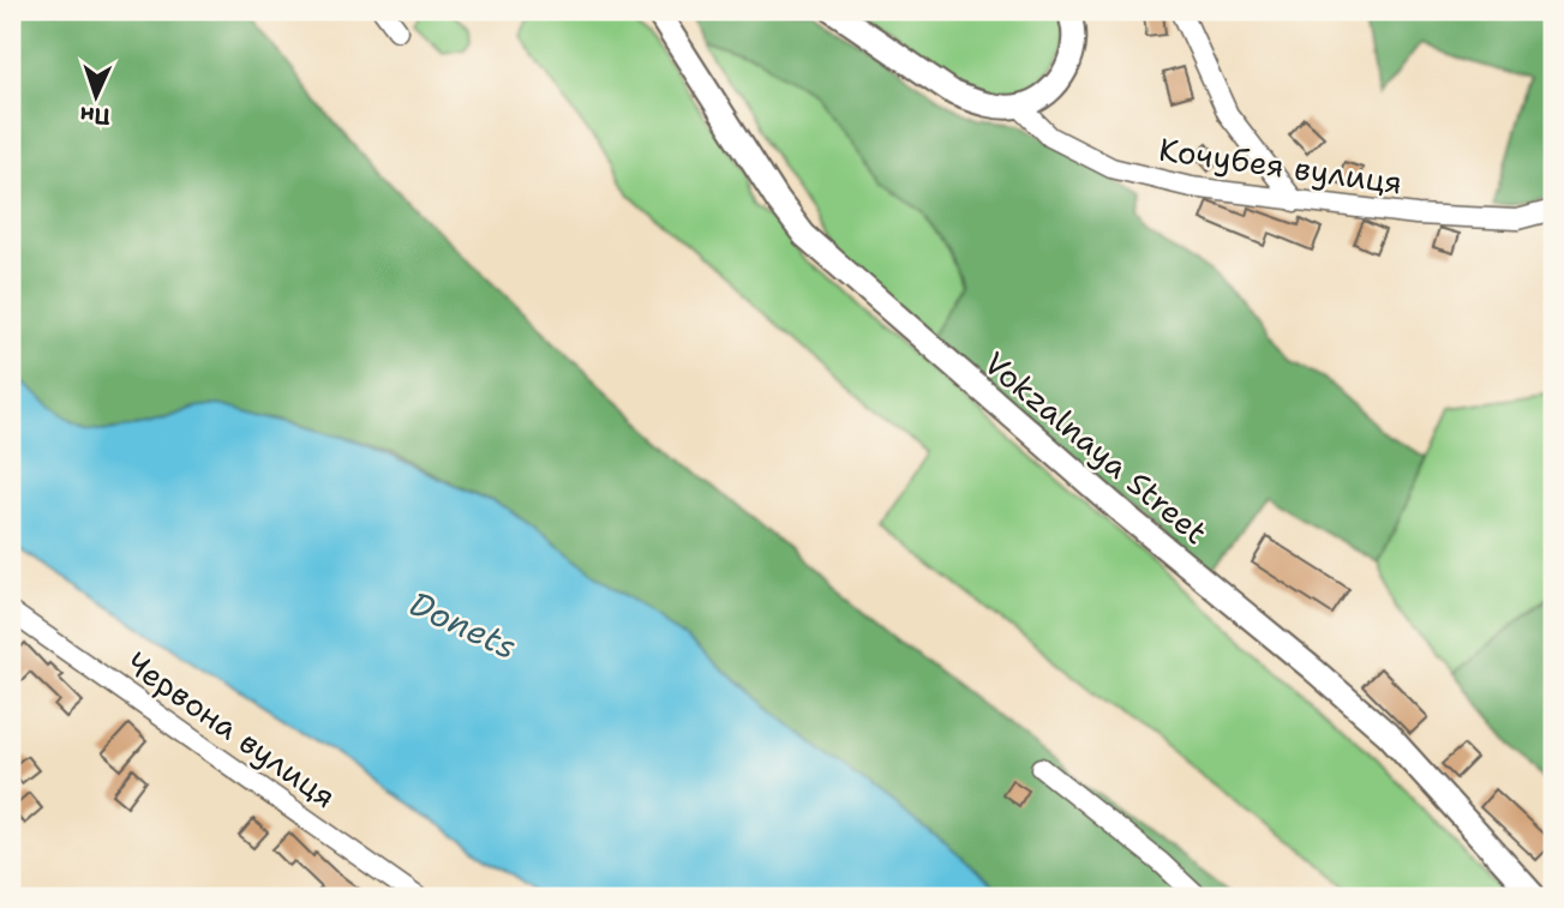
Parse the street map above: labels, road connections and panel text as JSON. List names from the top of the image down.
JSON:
{
  "streets": {
    "main road": ["Vokzalnaya Street"],
    "street": ["Кочубея вулиця", "Червона вулиця"]
  },
  "water": ["Donets"],
  "north": "bottom"
}
